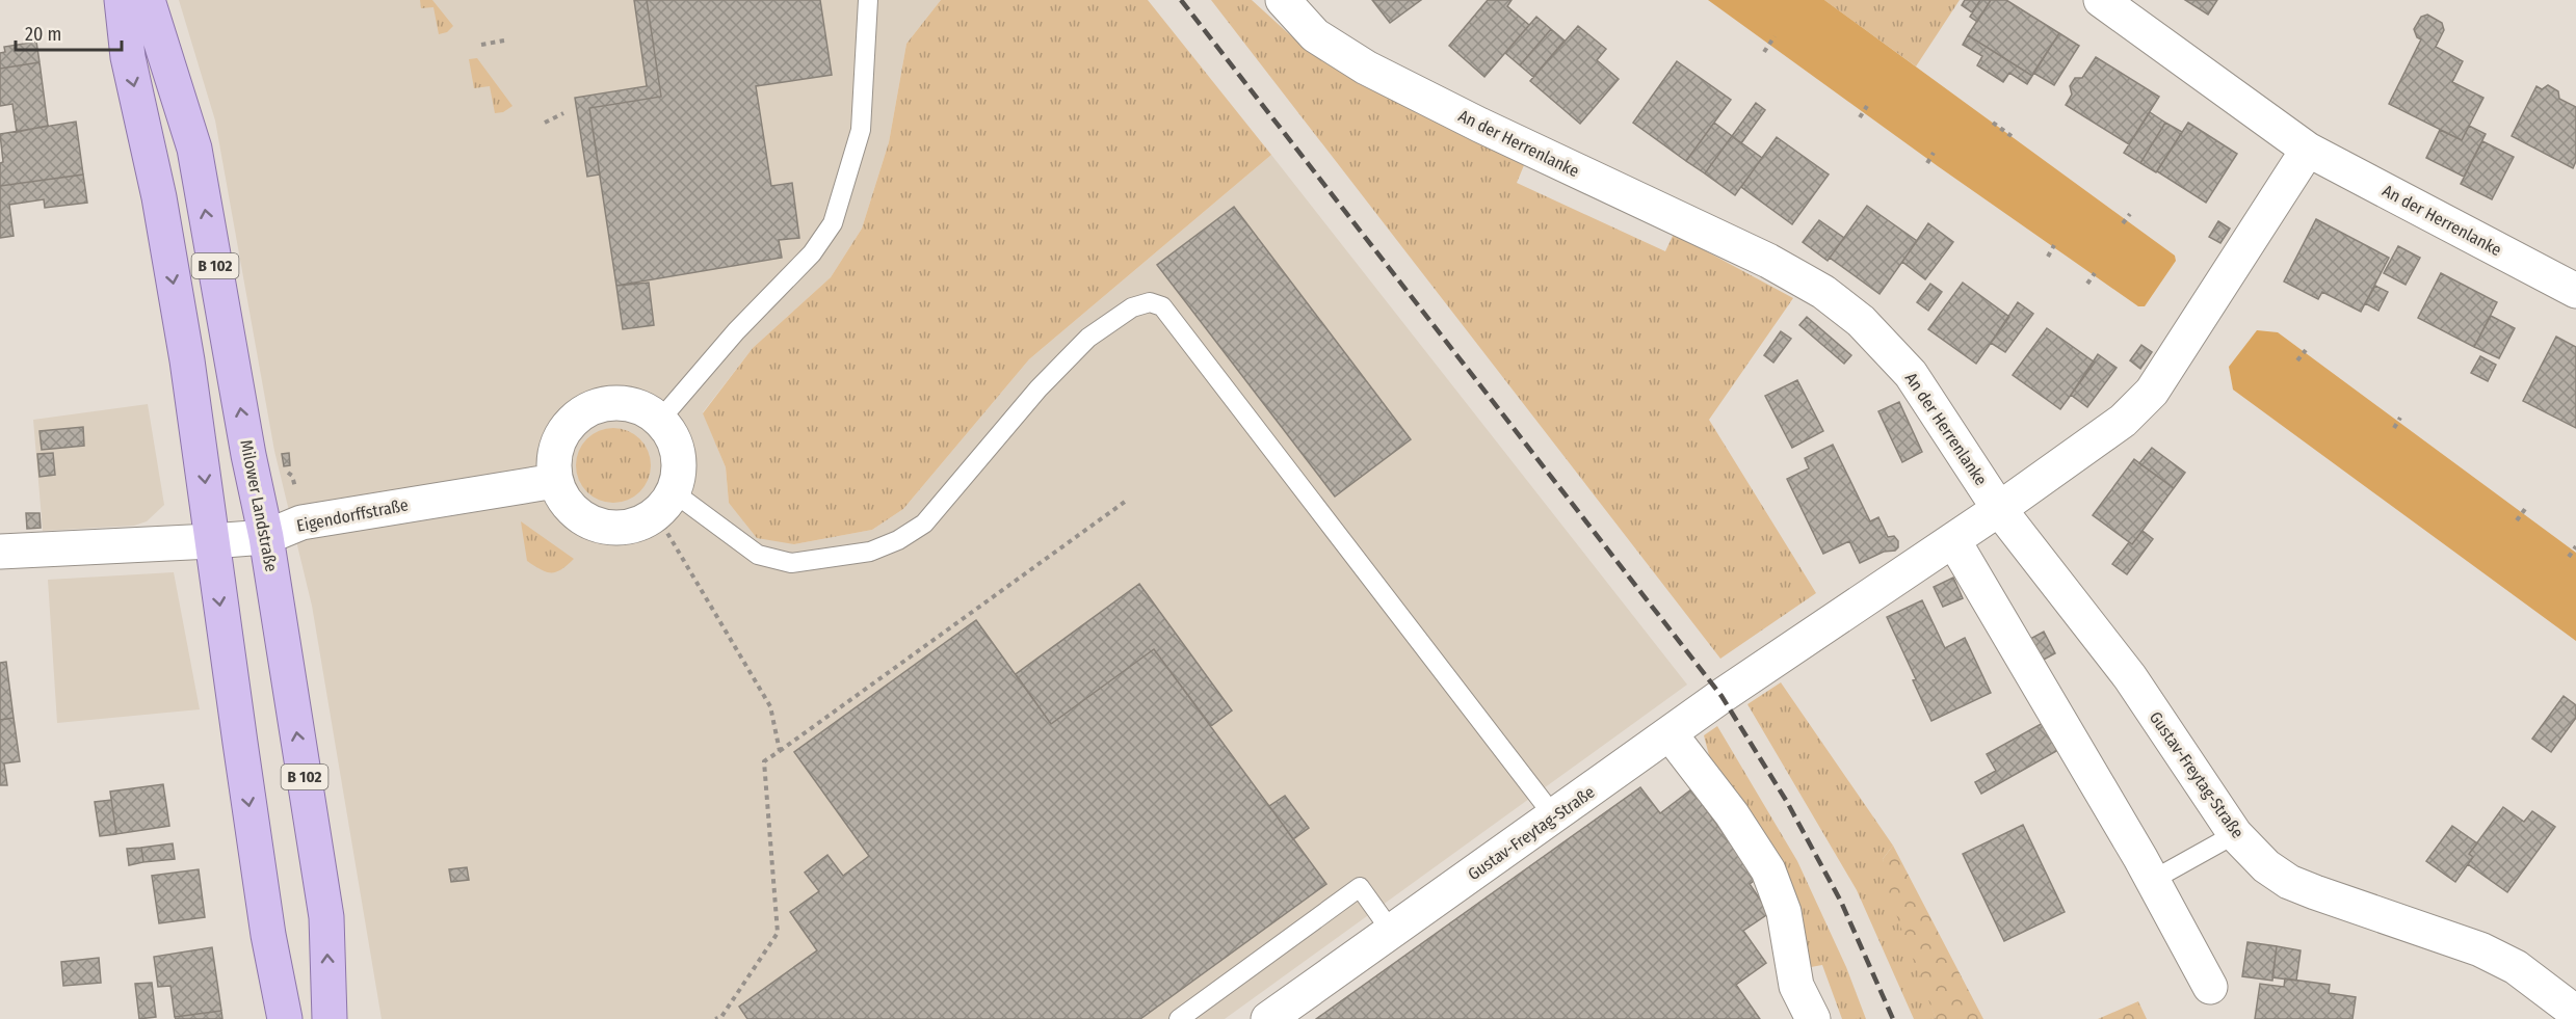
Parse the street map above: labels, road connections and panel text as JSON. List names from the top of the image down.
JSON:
{
  "streets": {
    "main road": ["B 102", "Milower Landstraße"],
    "street": ["An der Herrenlanke", "Eigendorffstraße", "Gustav-Freytag-Straße"]
  },
  "crossings": [
    ["An der Herrenlanke", "Gustav-Freytag-Straße"],
    ["B 102", "Eigendorffstraße"],
    ["Milower Landstraße", "Eigendorffstraße"]
  ],
  "scale_bar": "20 m"
}
